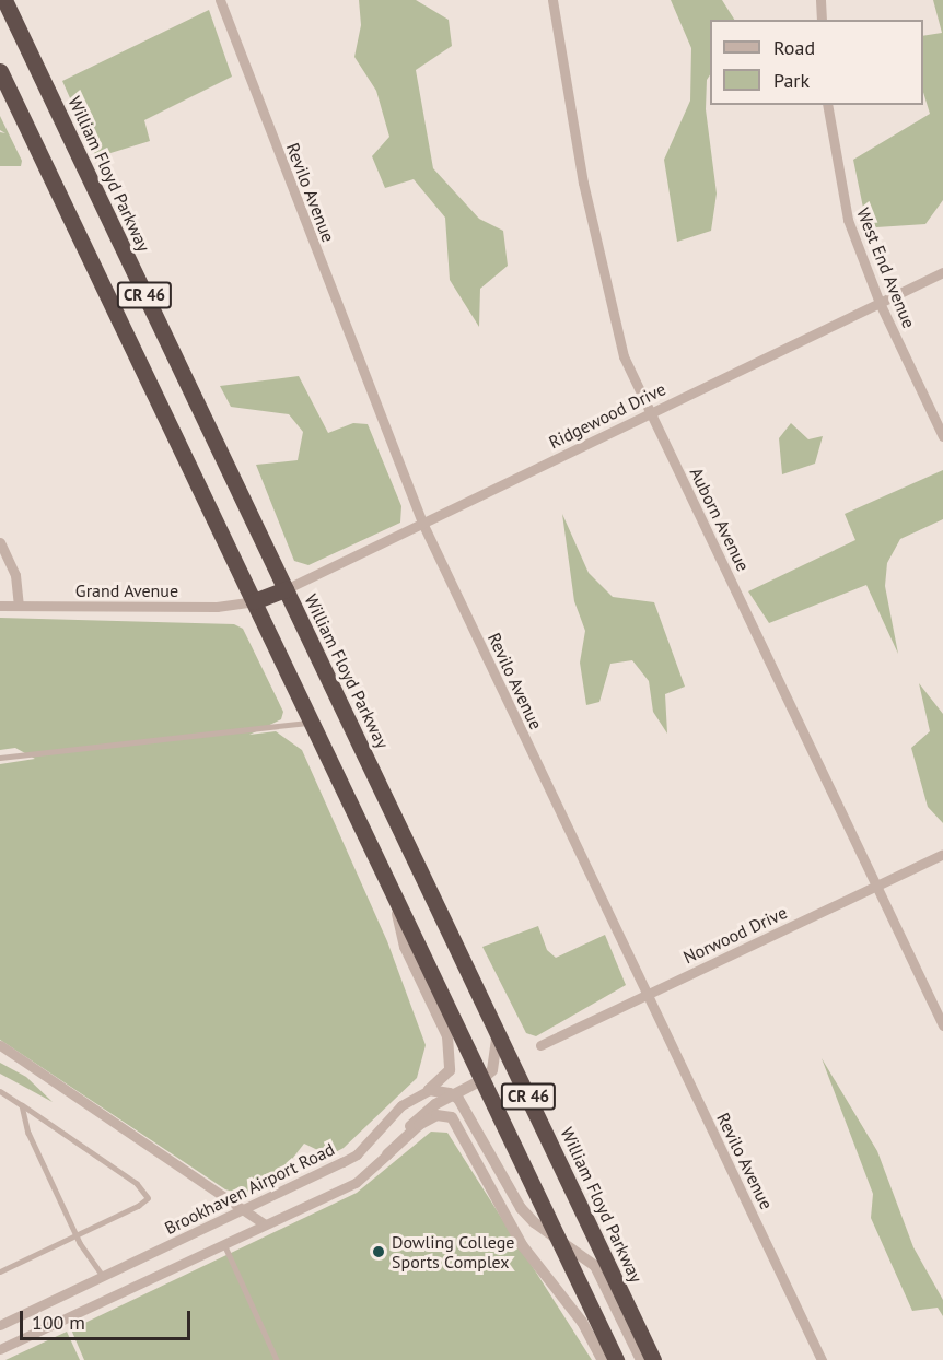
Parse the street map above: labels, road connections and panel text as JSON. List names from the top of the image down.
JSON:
{
  "streets": {
    "highway": ["William Floyd Parkway", "CR 46"],
    "street": [
      "Revilo Avenue",
      "West End Avenue",
      "Ridgewood Drive",
      "Auborn Avenue",
      "Grand Avenue",
      "Norwood Drive",
      "Brookhaven Airport Road"
    ]
  },
  "crossings": [
    ["William Floyd Parkway", "Ridgewood Drive"],
    ["Revilo Avenue", "Ridgewood Drive"],
    ["Revilo Avenue", "Norwood Drive"],
    ["West End Avenue", "Ridgewood Drive"],
    ["CR 46", "Grand Avenue"],
    ["Ridgewood Drive", "Auborn Avenue"],
    ["Auborn Avenue", "Norwood Drive"]
  ],
  "places": ["Dowling College Sports Complex"],
  "legend": ["Road", "Park"],
  "scale_bar": "100 m"
}
